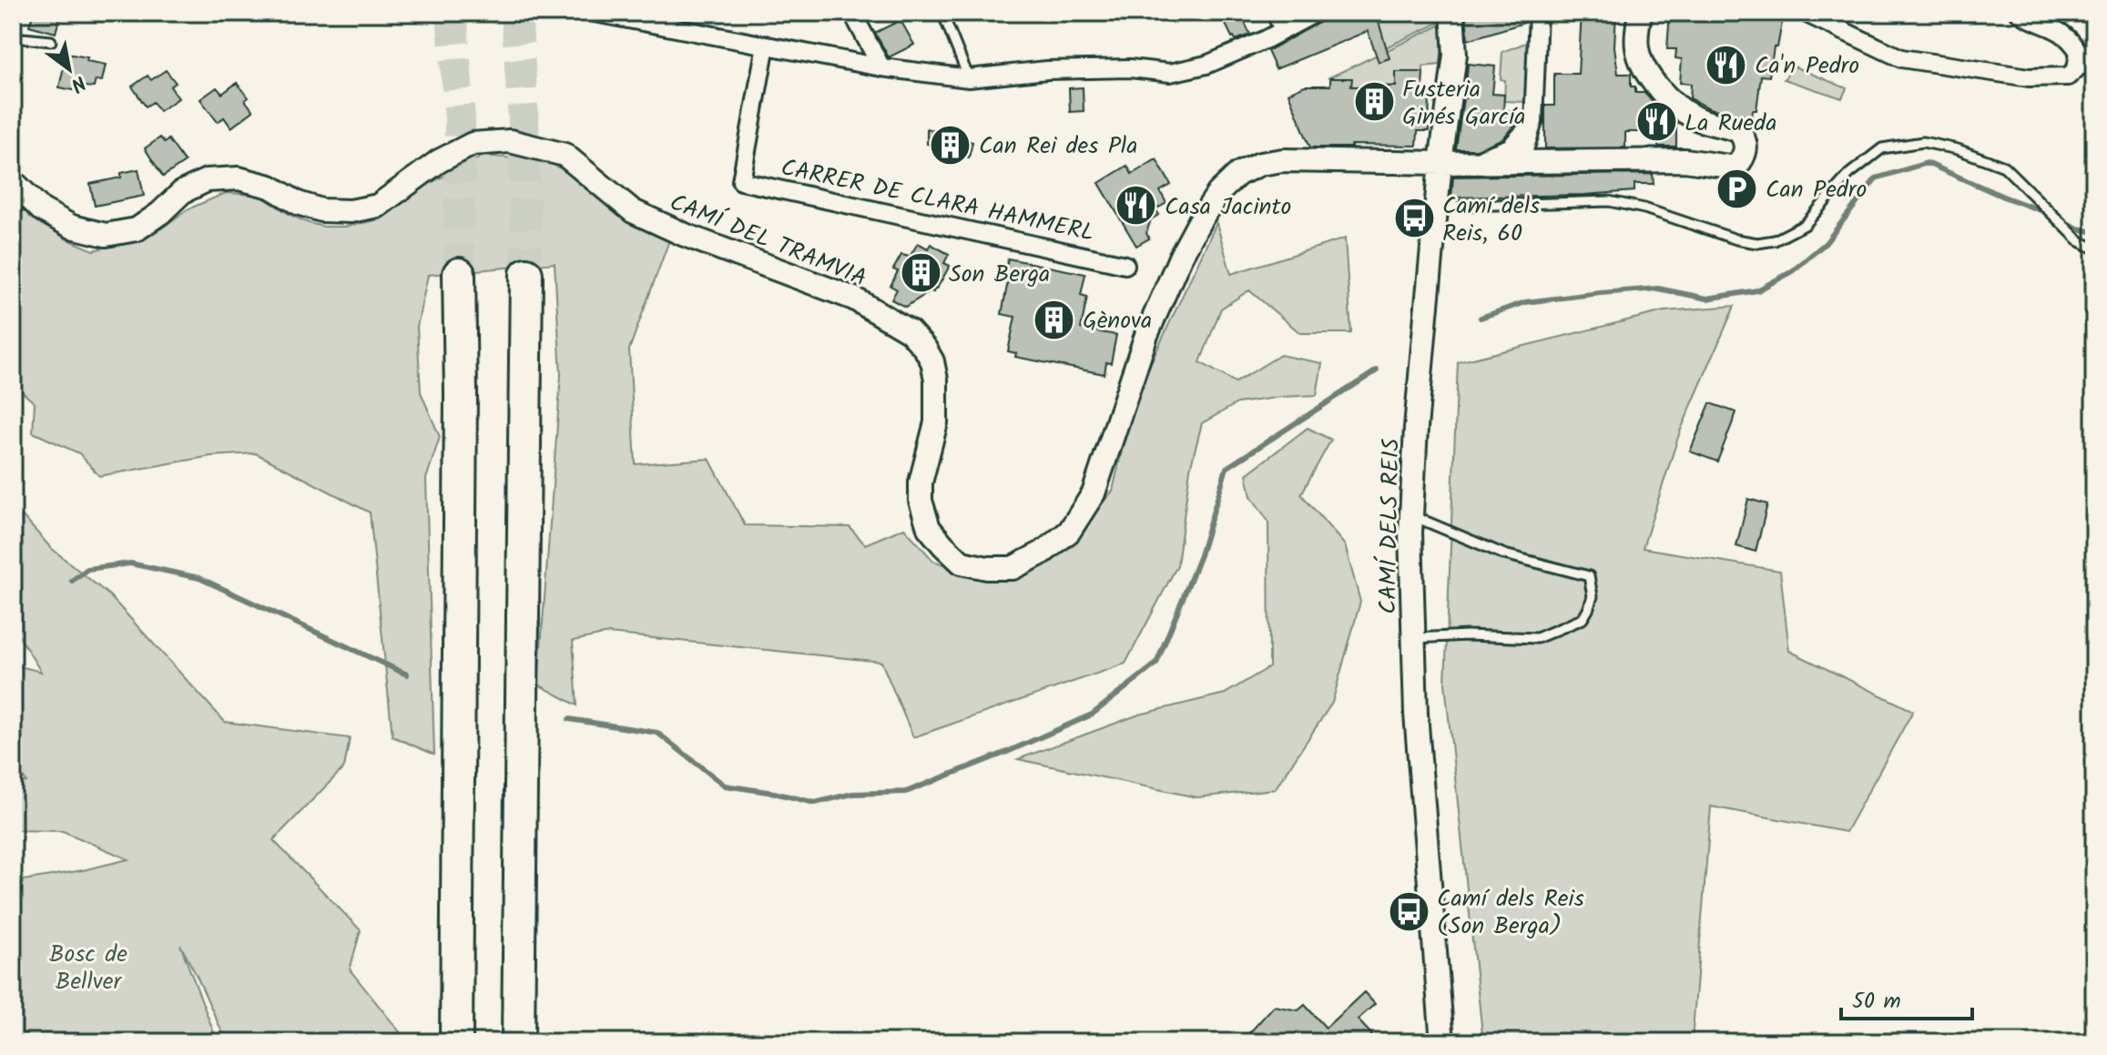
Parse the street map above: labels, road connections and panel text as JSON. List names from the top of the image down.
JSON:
{
  "streets": {
    "street": ["CARRER DE CLARA HAMMERL", "CAMÍ DEL TRAMVIA", "CAMÍ DELS REIS"]
  },
  "crossings": [
    ["CAMÍ DEL TRAMVIA", "CAMÍ DELS REIS"]
  ],
  "parks": ["Bosc de Bellver"],
  "places": {
    "restaurant": ["Ca'n Pedro", "La Rueda", "Casa Jacinto"],
    "building": [
      "Fusteria Ginés García",
      "Can Rei des Pla",
      "Son Berga",
      "Gènova"
    ],
    "parking": ["Can Pedro"],
    "bus stop": ["Camí dels Reis, 60", "Camí dels Reis (Son Berga)"]
  },
  "scale_bar": "50 m",
  "north": "bottom right"
}
